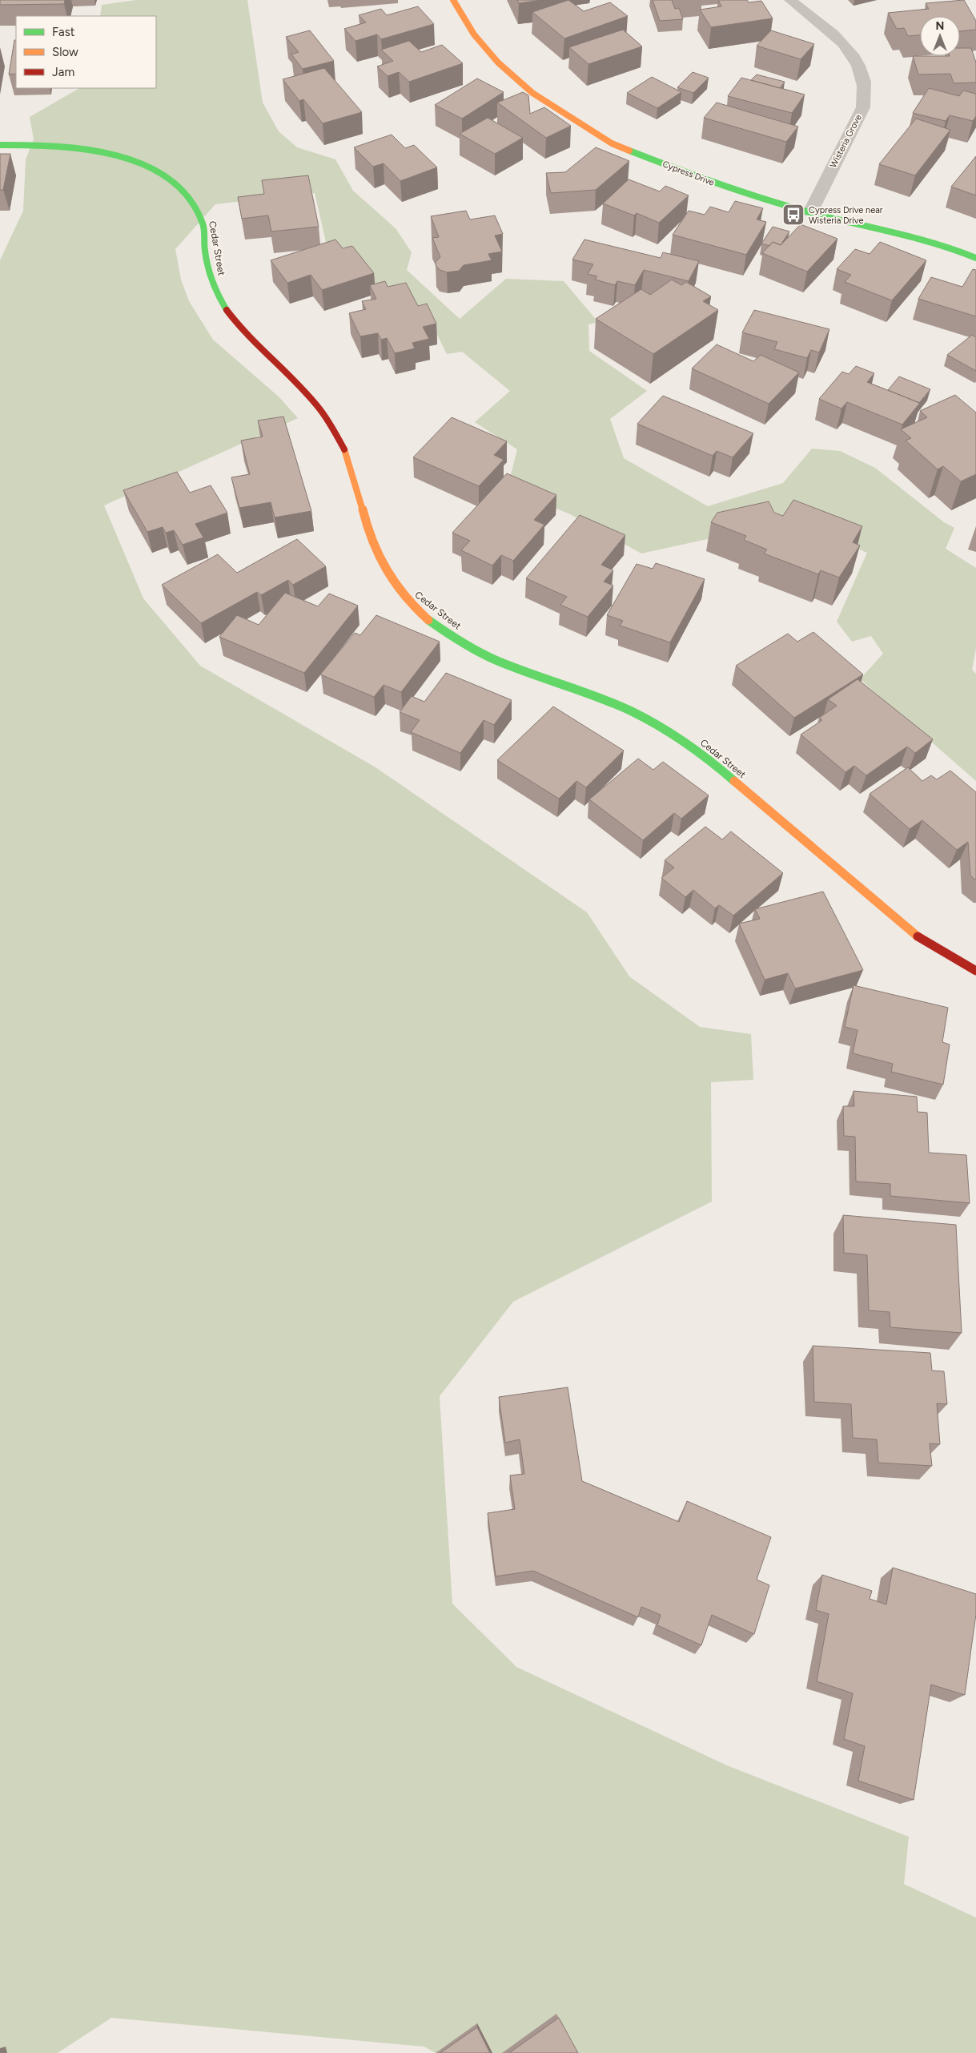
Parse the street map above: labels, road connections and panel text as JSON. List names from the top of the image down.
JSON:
{
  "streets": {
    "street": ["Wisteria Grove", "Cypress Drive", "Cedar Street"]
  },
  "crossings": [
    ["Wisteria Grove", "Cypress Drive"]
  ],
  "places": {
    "bus stop": ["Cypress Drive near Wisteria Drive"]
  },
  "legend": ["Fast", "Slow", "Jam"],
  "north": "top"
}
